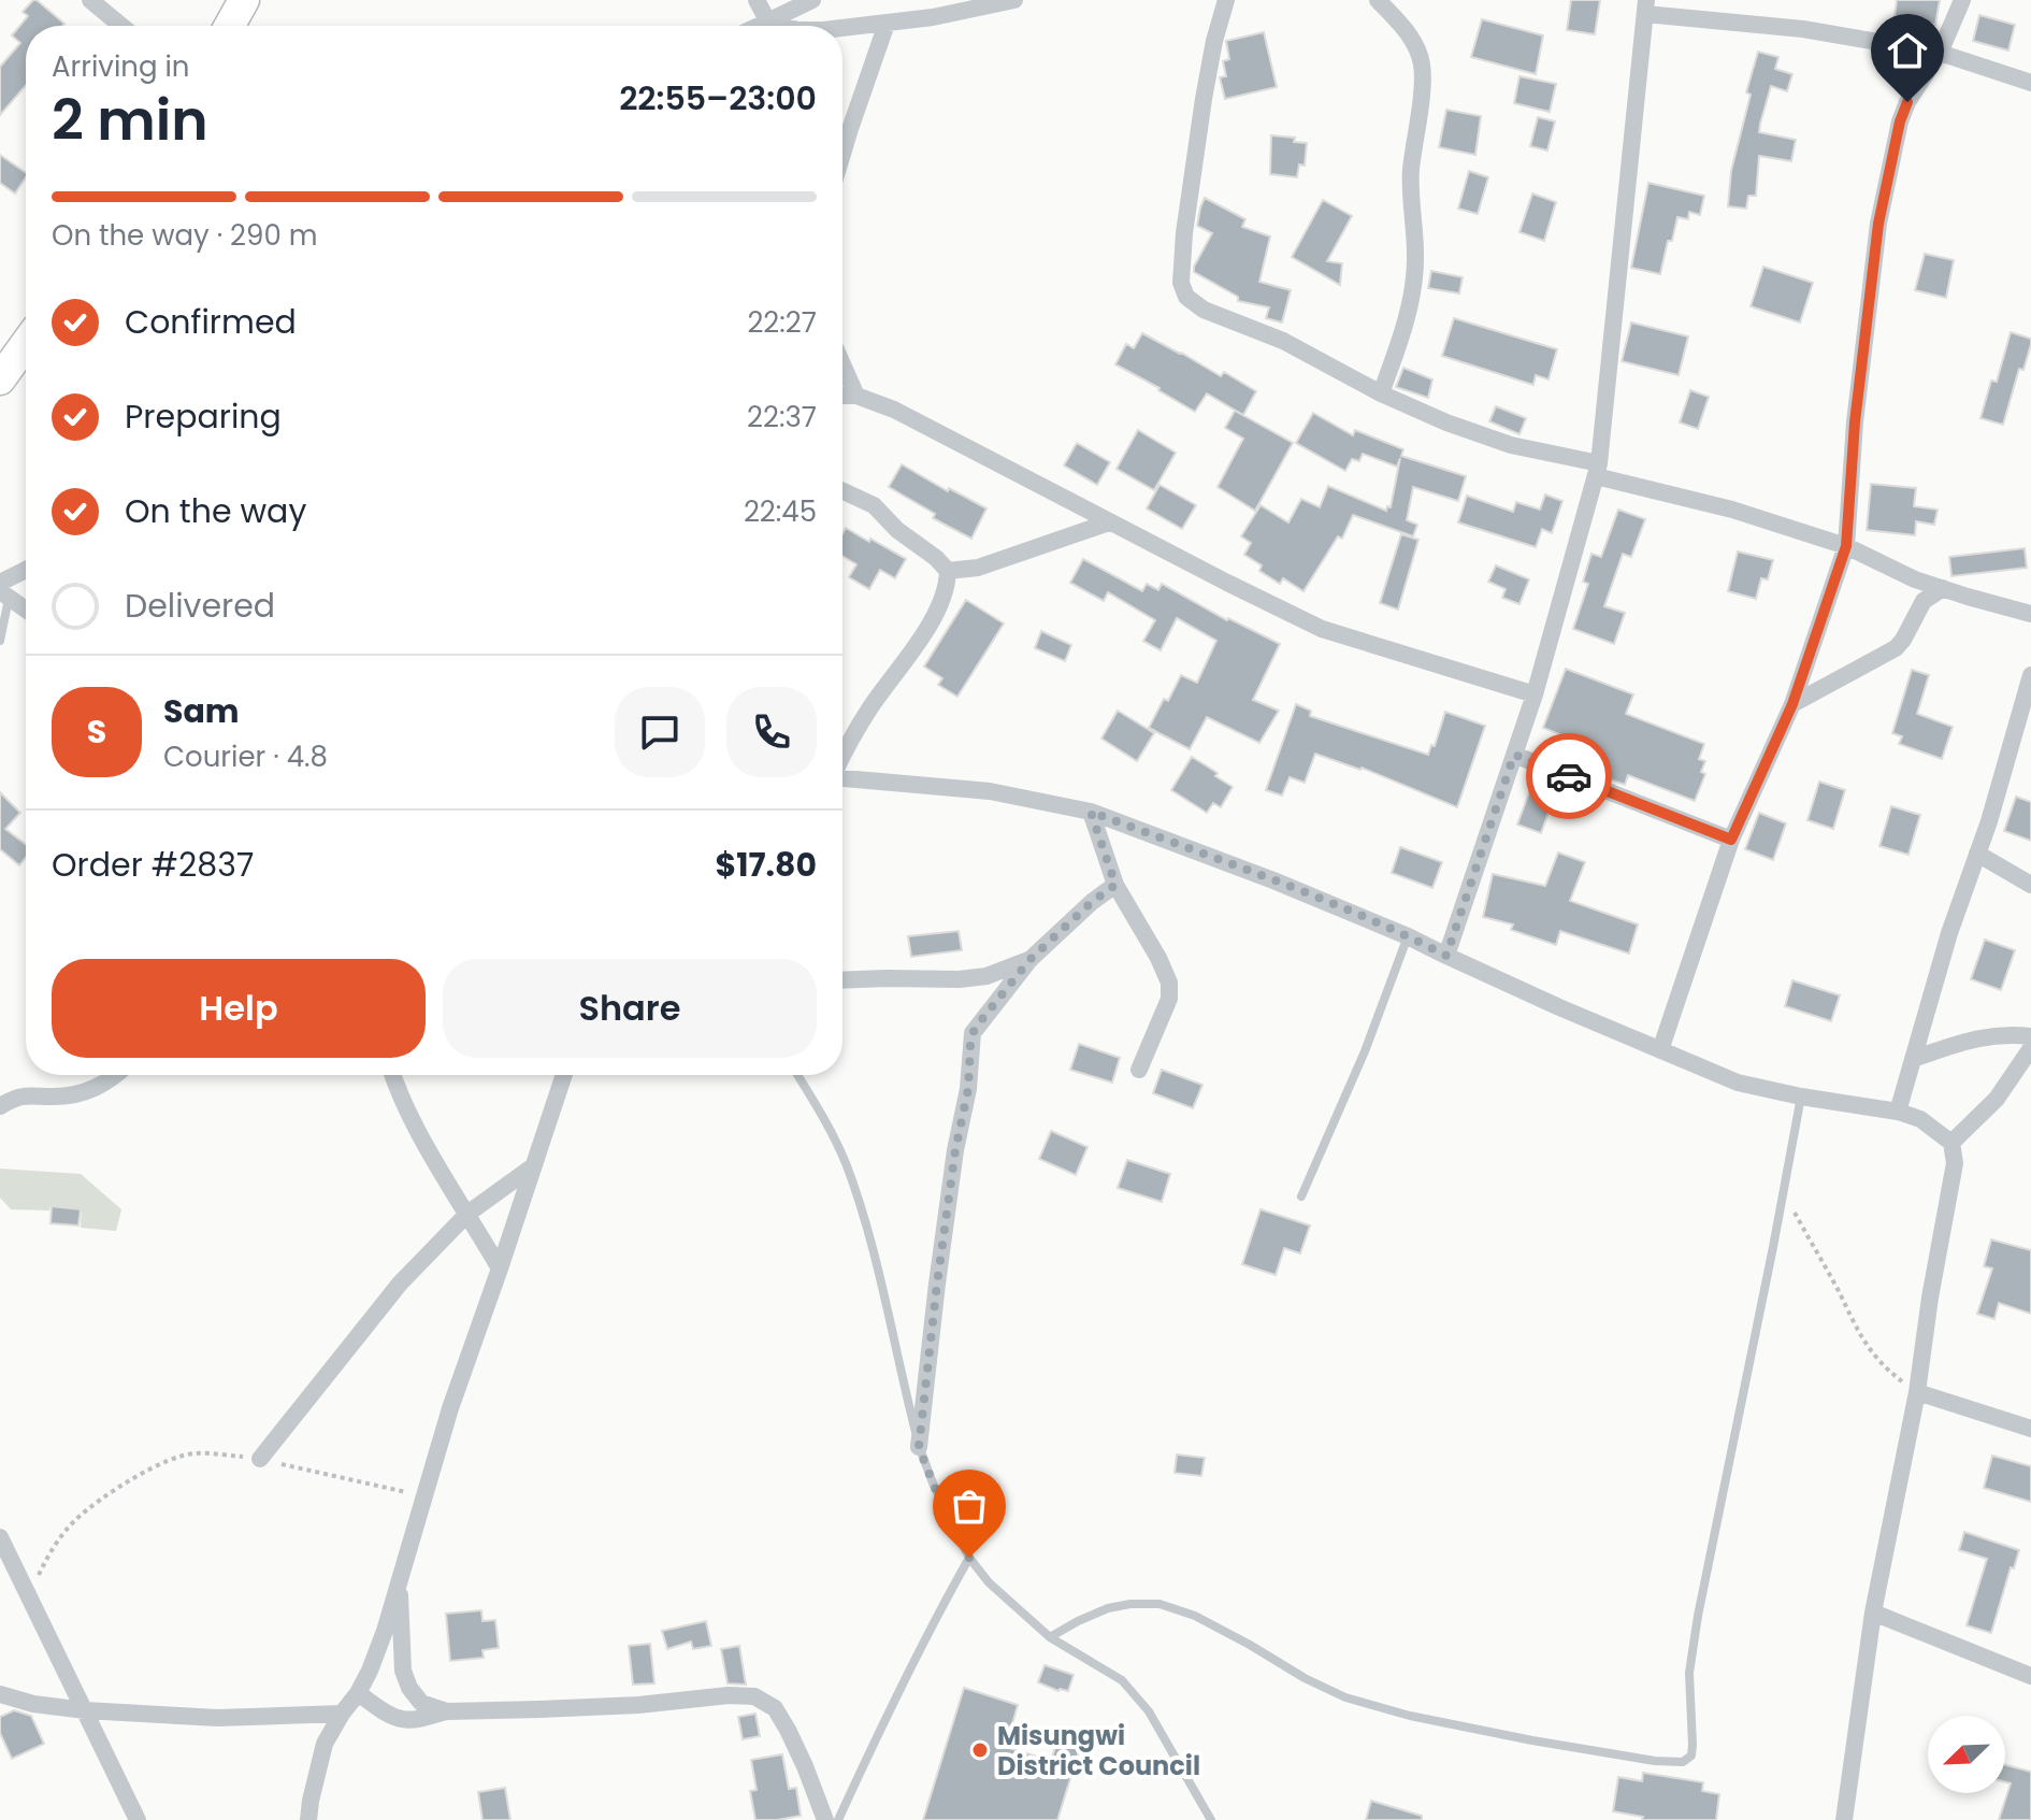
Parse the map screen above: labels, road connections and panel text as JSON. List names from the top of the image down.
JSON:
{
  "places": ["Misungwi District Council"],
  "north": "bottom left",
  "page": {
    "heading": ["2 min", "Arriving in", "22:55–23:00"],
    "panel": [
      "Sam",
      "Courier · 4.8",
      "Order #2837",
      "$17.80"
    ],
    "bar": "On the way · 290 m",
    "list": [
      ["Confirmed", "22:27"],
      ["Preparing", "22:37"],
      ["On the way", "22:45"],
      "Delivered"
    ],
    "round": "S",
    "buttons": ["Help", "Share"]
  }
}
